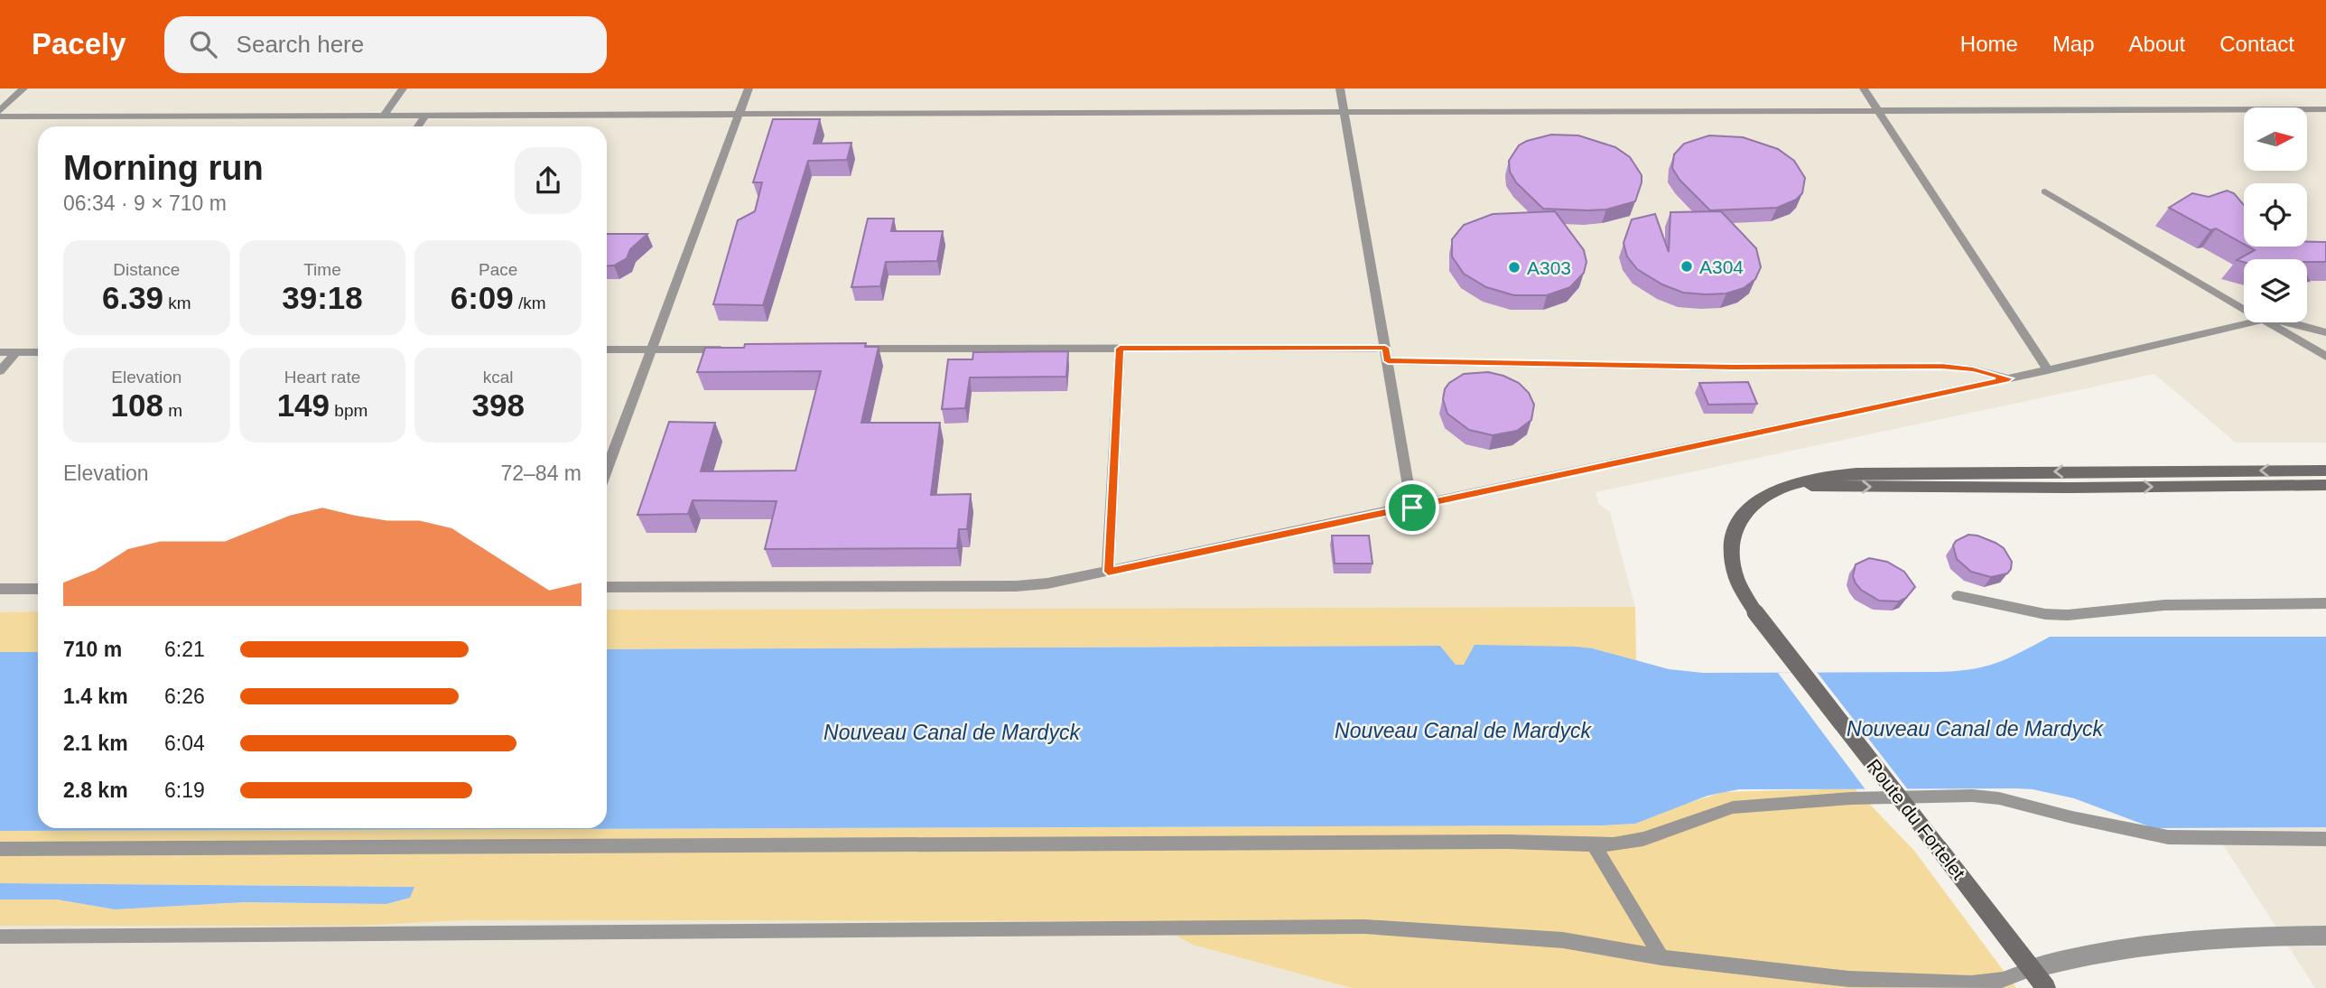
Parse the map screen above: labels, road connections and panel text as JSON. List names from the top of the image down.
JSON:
{
  "streets": {
    "main road": ["Route du Fortelet"]
  },
  "water": ["Nouveau Canal de Mardyck"],
  "places": ["A304", "A303"],
  "north": "right",
  "page": {
    "header": "Pacely",
    "search": "Search here",
    "nav": [
      "Home",
      "Map",
      "About",
      "Contact"
    ],
    "heading": ["Morning run", "06:34 · 9 × 710 m"],
    "stats": [
      ["Distance", "6.39 km"],
      ["Time", "39:18"],
      ["Pace", "6:09 /km"],
      ["Elevation", "108 m"],
      ["Heart rate", "149 bpm"],
      ["kcal", "398"]
    ],
    "chart": ["Elevation", "72–84 m"],
    "list": [
      {
        "name": "710 m",
        "note": "6:21"
      },
      {
        "name": "1.4 km",
        "note": "6:26"
      },
      {
        "name": "2.1 km",
        "note": "6:04"
      },
      {
        "name": "2.8 km",
        "note": "6:19"
      }
    ]
  }
}
